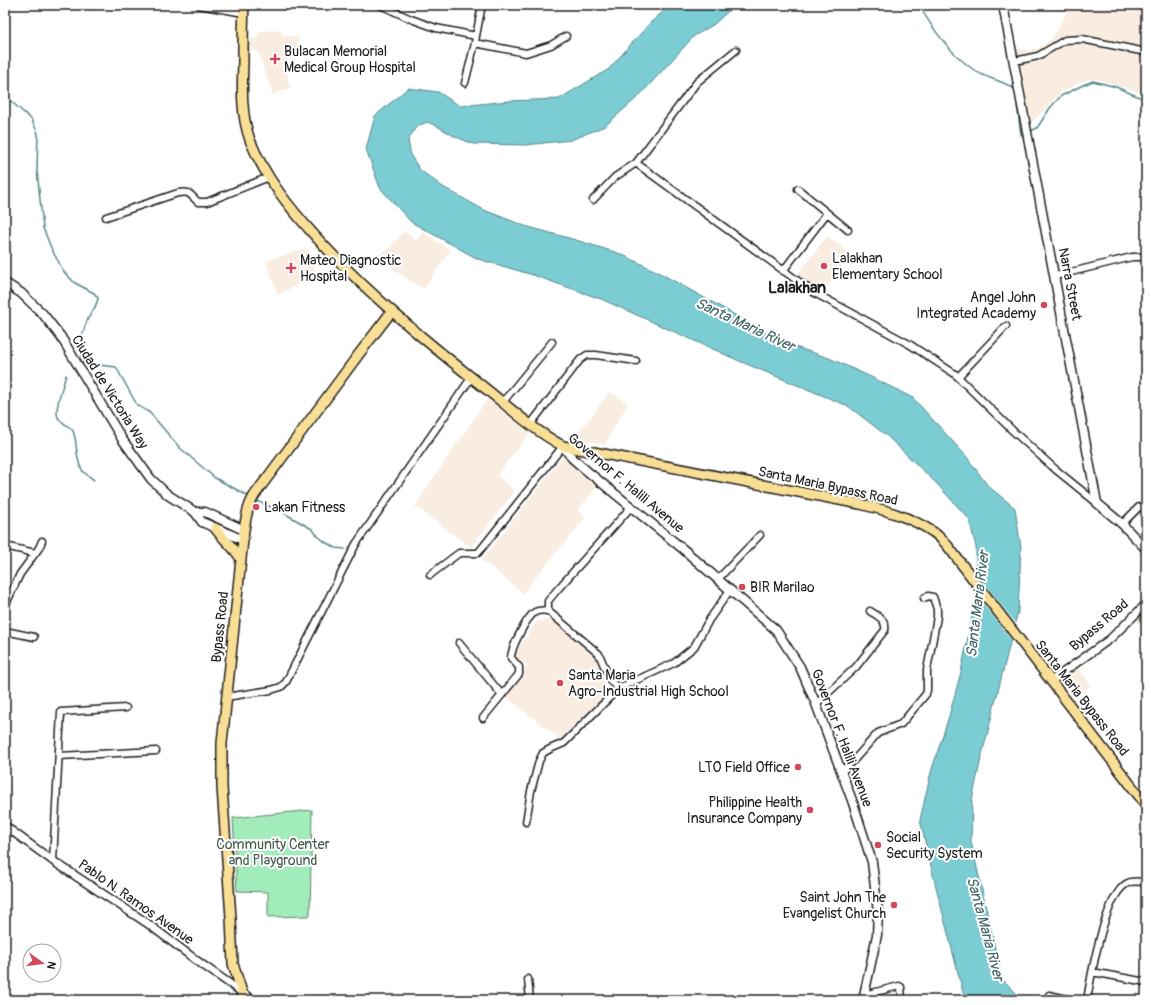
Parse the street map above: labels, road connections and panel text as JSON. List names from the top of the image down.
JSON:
{
  "streets": {
    "main road": [
      "Narra Street",
      "Ciudad de Victoria Way",
      "Governor F. Halili Avenue",
      "Santa Maria Bypass Road",
      "Bypass Road"
    ],
    "street": ["Pablo N. Ramos Avenue"]
  },
  "crossings": [
    ["Ciudad de Victoria Way", "Bypass Road"],
    ["Governor F. Halili Avenue", "Santa Maria Bypass Road"],
    ["Governor F. Halili Avenue", "Bypass Road"],
    ["Santa Maria Bypass Road", "Bypass Road"],
    ["Bypass Road", "Pablo N. Ramos Avenue"]
  ],
  "districts": ["Lalakhan"],
  "water": ["Santa Maria River"],
  "parks": ["Community Center and Playground"],
  "places": {
    "health": ["Bulacan Memorial Medical Group Hospital", "Mateo Diagnostic Hospital"],
    "other": [
      "Lalakhan Elementary School",
      "Angel John Integrated Academy",
      "Lakan Fitness",
      "BIR Marilao",
      "Santa Maria Agro-Industrial High School",
      "LTO Field Office",
      "Philippine Health Insurance Company",
      "Social Security System",
      "Saint John The Evangelist Church"
    ]
  },
  "north": "right"
}
